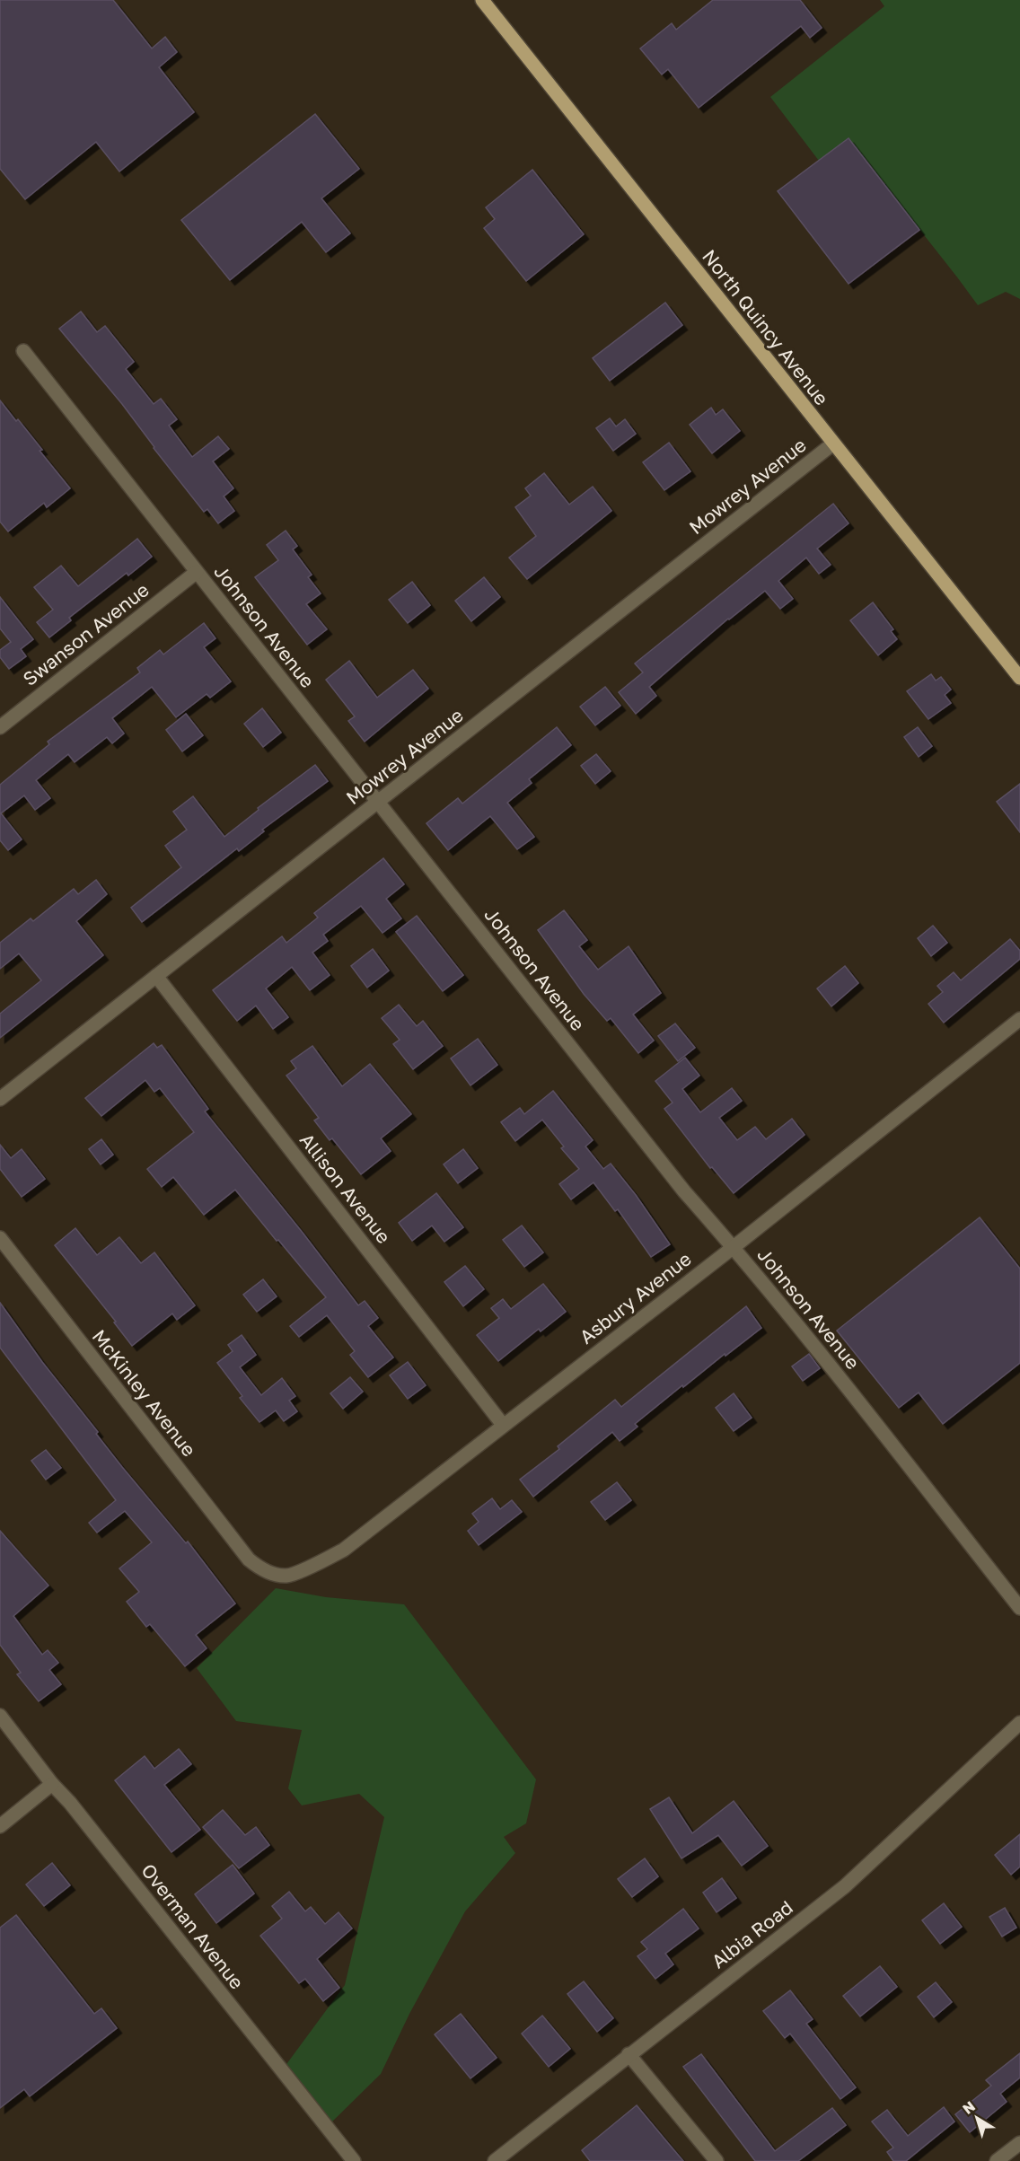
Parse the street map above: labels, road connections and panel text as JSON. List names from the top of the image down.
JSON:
{
  "streets": {
    "main road": ["North Quincy Avenue"],
    "street": [
      "Mowrey Avenue",
      "Johnson Avenue",
      "Swanson Avenue",
      "Allison Avenue",
      "Asbury Avenue",
      "McKinley Avenue",
      "Overman Avenue",
      "Albia Road"
    ]
  },
  "crossings": [
    ["North Quincy Avenue", "Mowrey Avenue"],
    ["Mowrey Avenue", "Johnson Avenue"],
    ["Mowrey Avenue", "Allison Avenue"],
    ["Johnson Avenue", "Swanson Avenue"],
    ["Johnson Avenue", "Asbury Avenue"],
    ["Allison Avenue", "Asbury Avenue"],
    ["Asbury Avenue", "McKinley Avenue"]
  ],
  "north": "top left"
}
